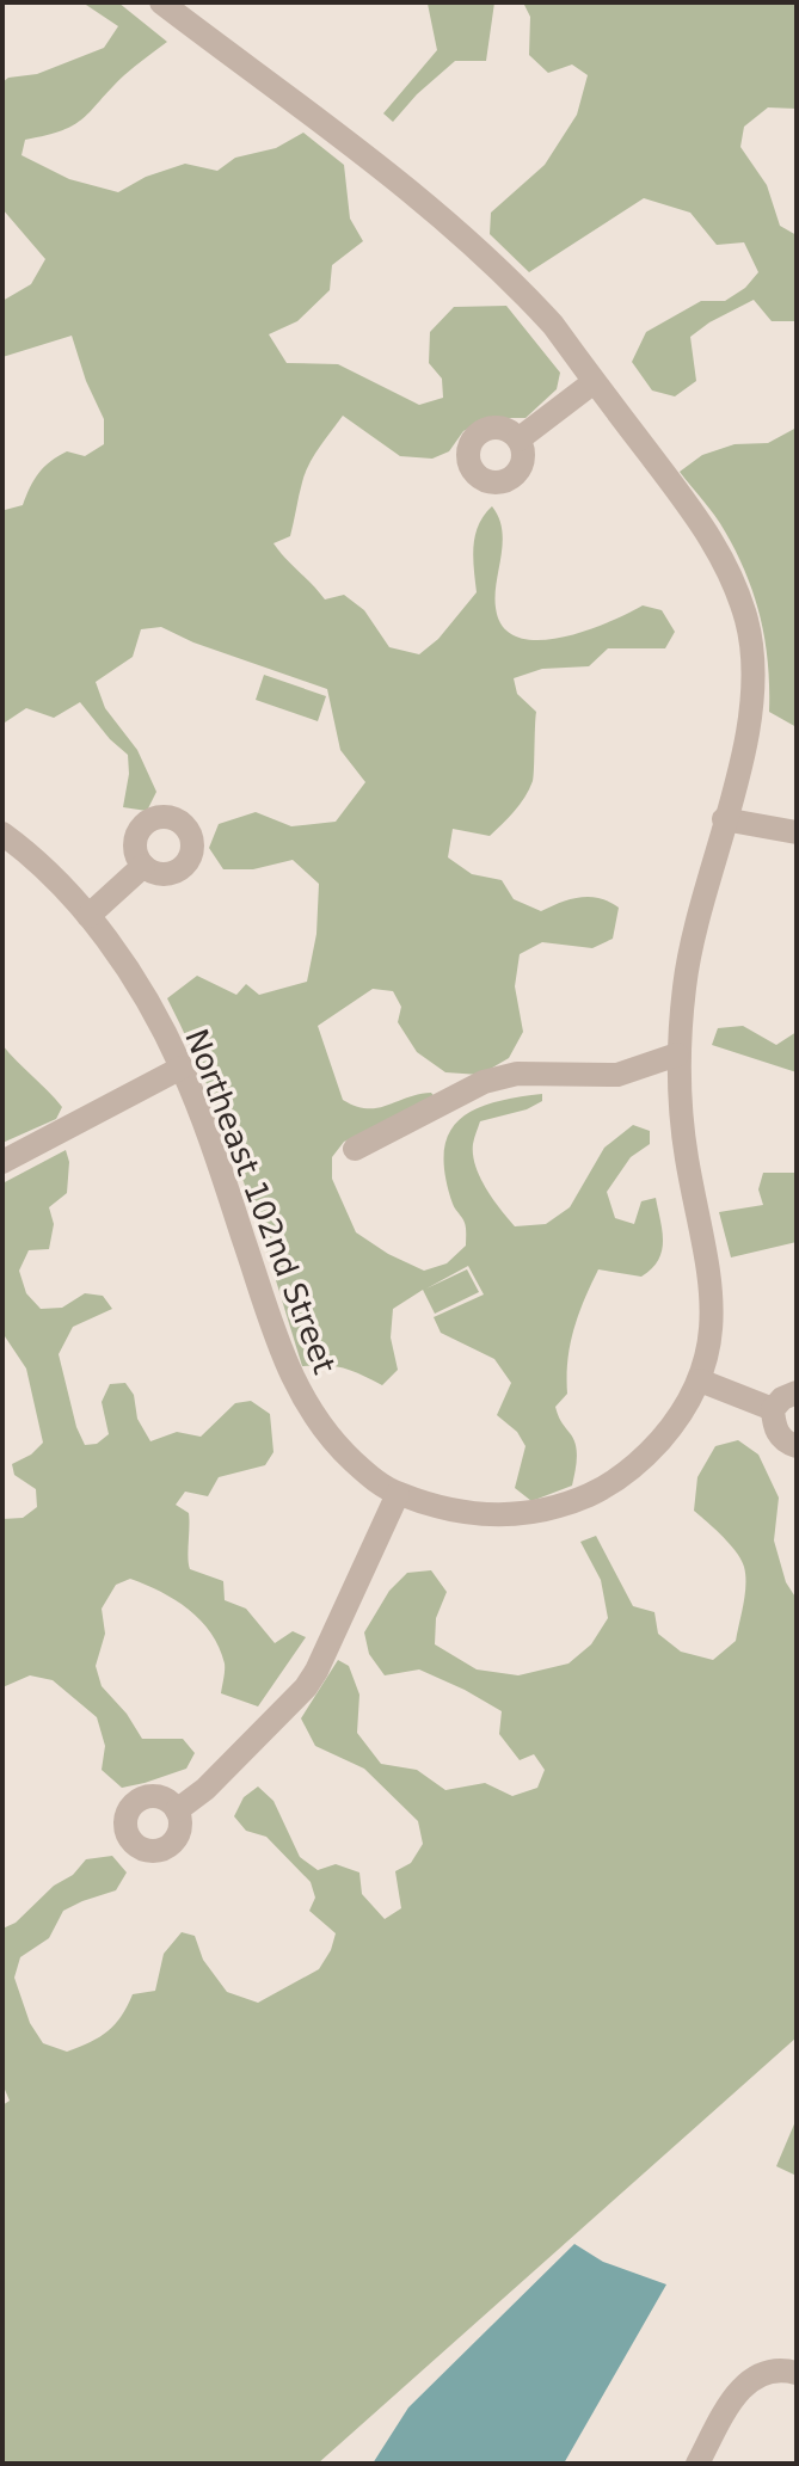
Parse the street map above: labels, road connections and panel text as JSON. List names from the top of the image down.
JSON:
{
  "streets": {
    "street": ["Northeast 102nd Street"]
  }
}
